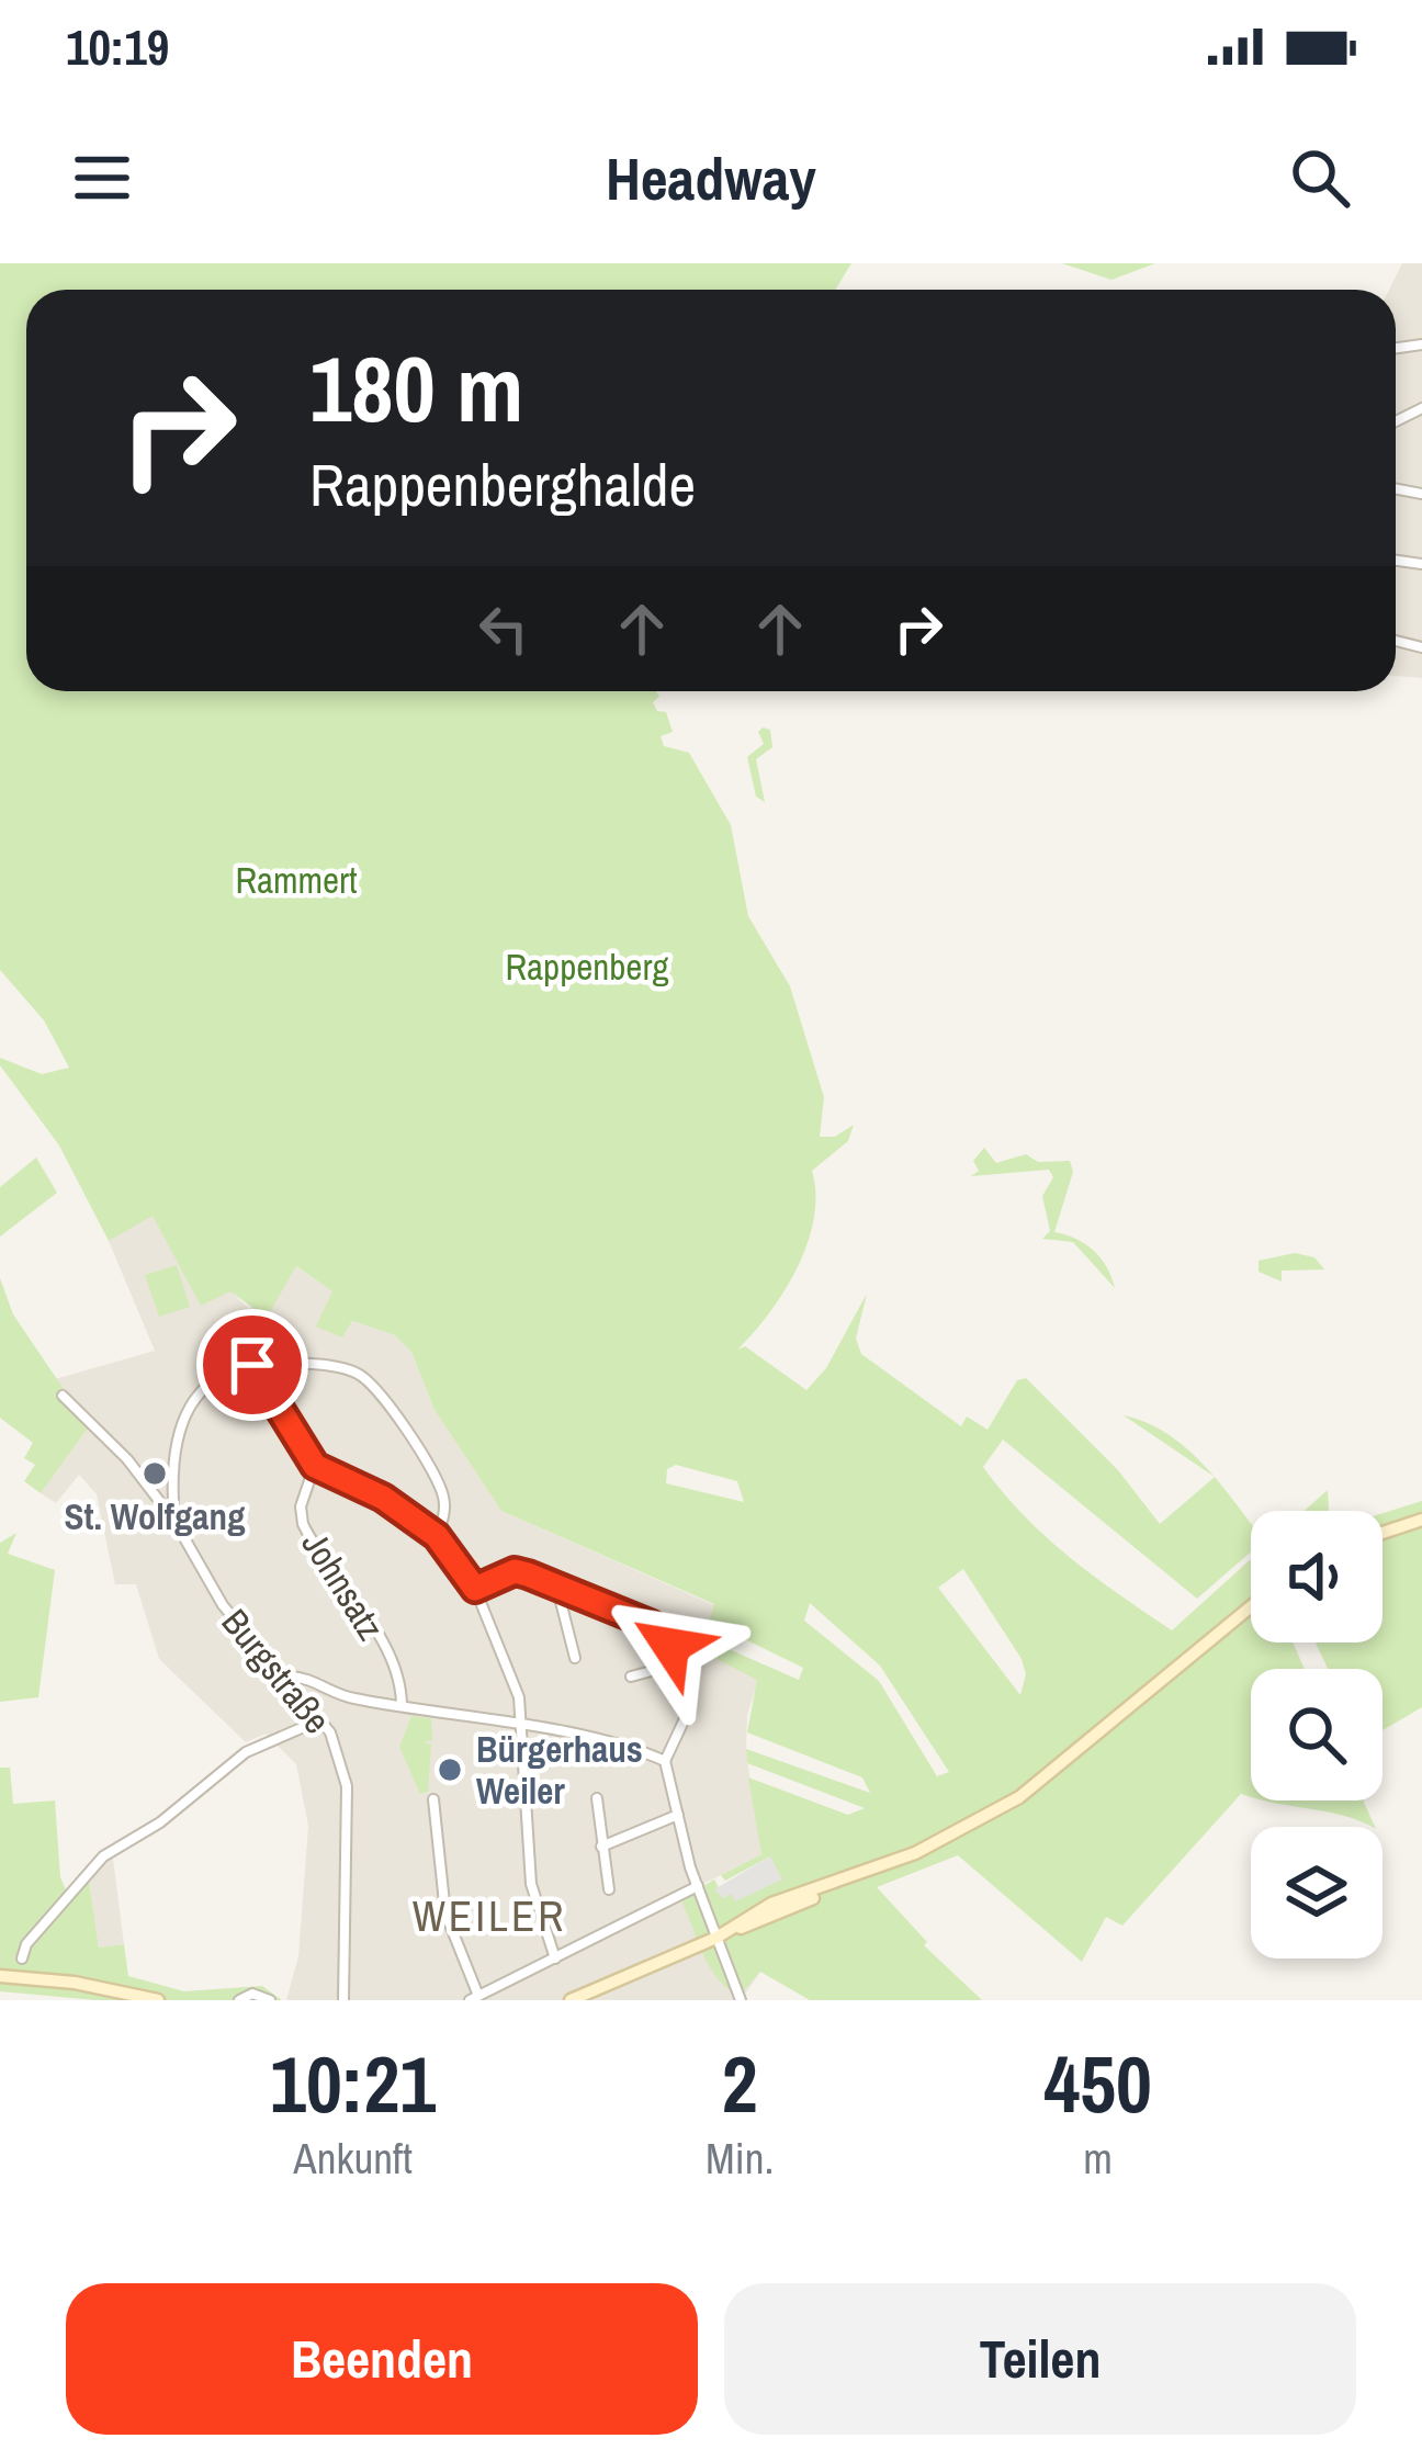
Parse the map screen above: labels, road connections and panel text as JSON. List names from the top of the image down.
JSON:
{
  "streets": {
    "street": ["Johnsatz", "Burgstraße"]
  },
  "districts": ["WEILER"],
  "parks": ["Rammert", "Rappenberg"],
  "places": ["St. Wolfgang", "Bürgerhaus Weiler"],
  "page": {
    "status": "10:19",
    "header": "Headway",
    "turn": ["180 m", "Rappenberghalde"],
    "eta": [
      "10:21",
      "Ankunft",
      "2",
      "Min.",
      "450",
      "m"
    ],
    "buttons": ["Beenden", "Teilen"]
  }
}
